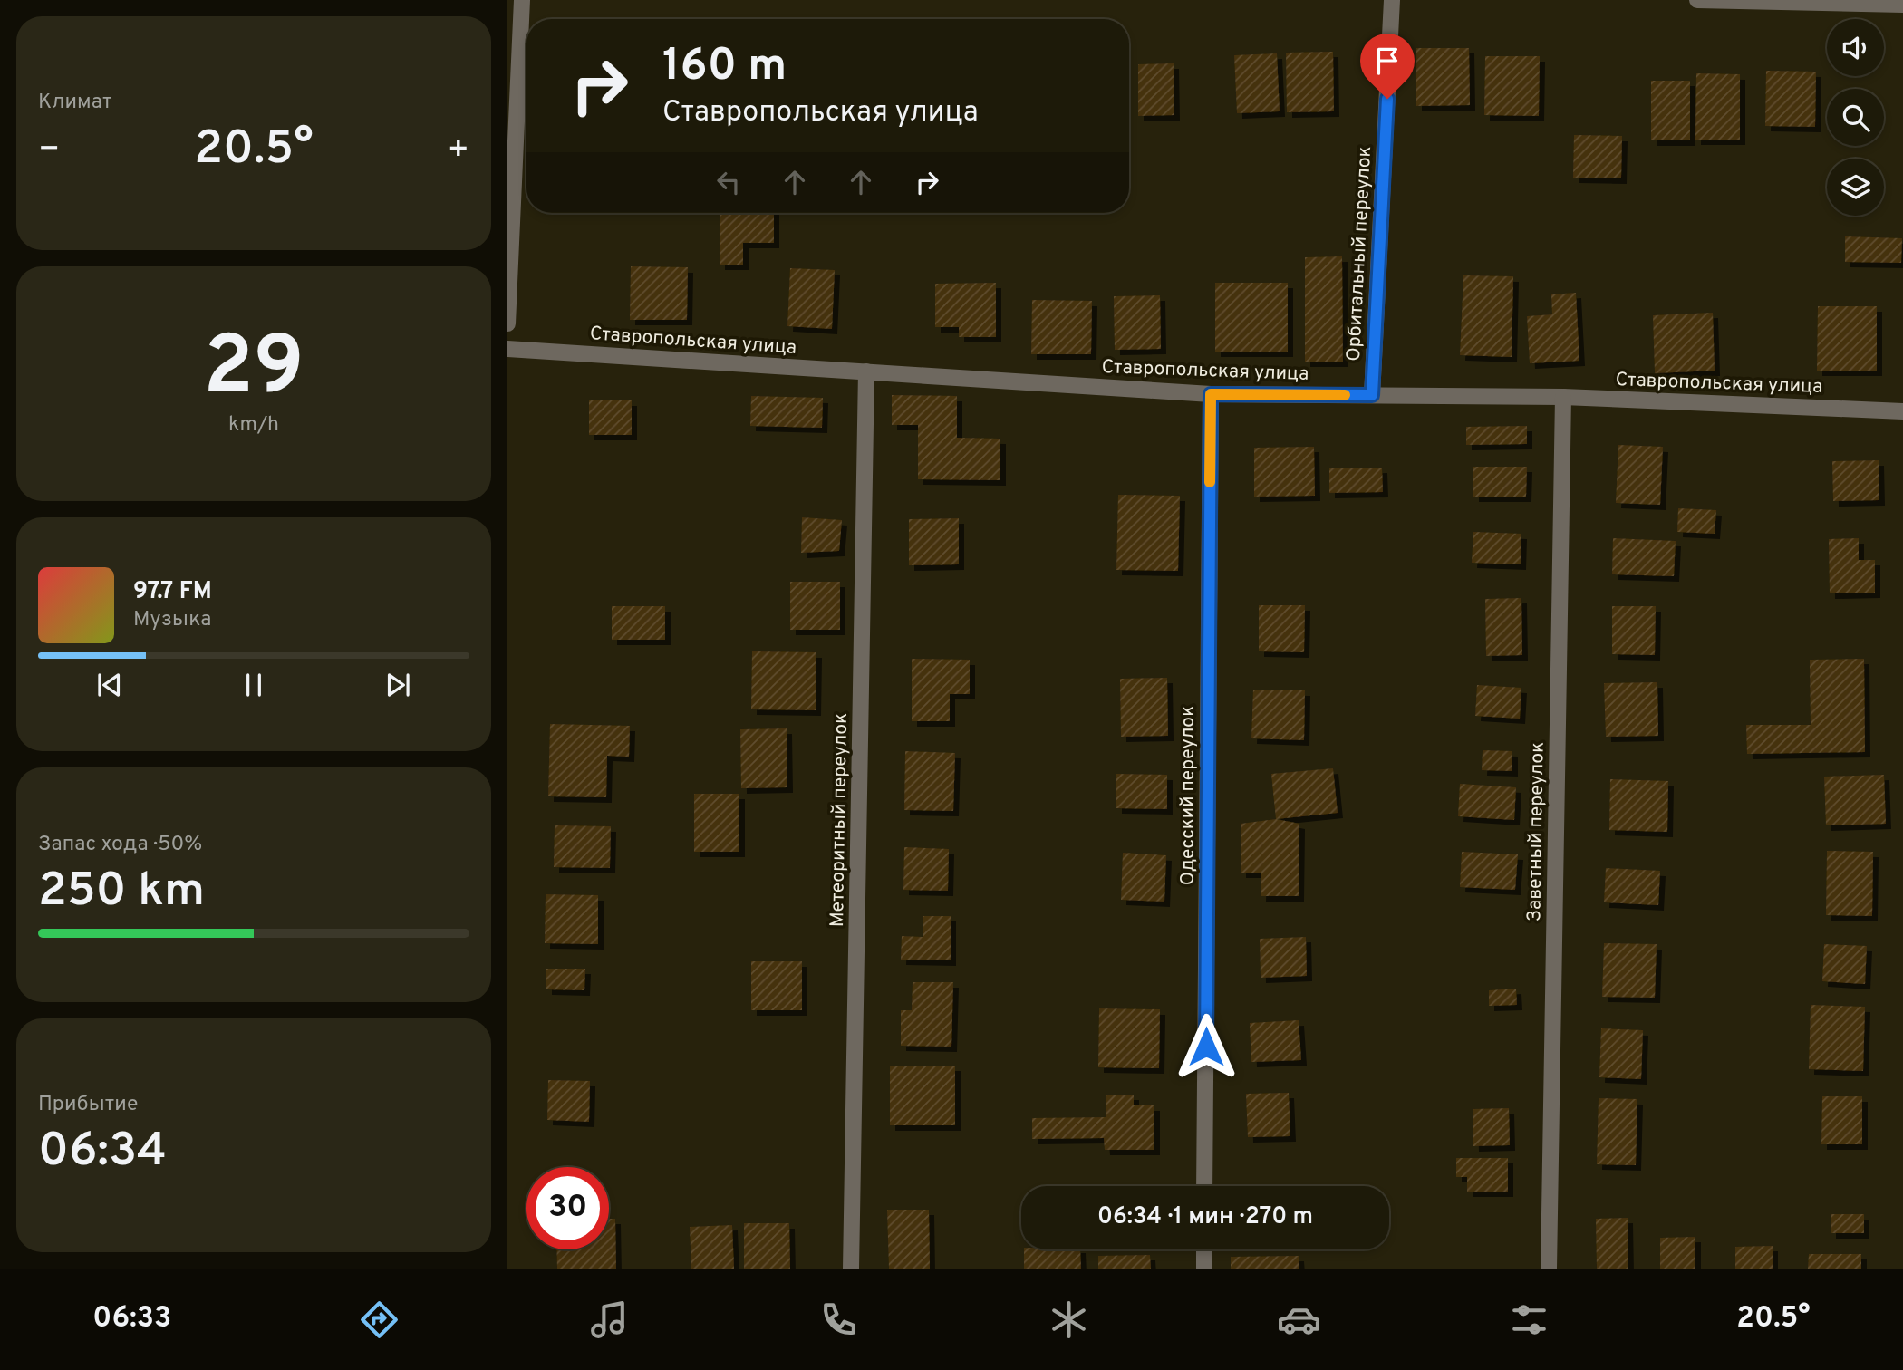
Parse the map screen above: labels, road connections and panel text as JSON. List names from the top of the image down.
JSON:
{
  "streets": {
    "street": [
      "Орбитальный переулок",
      "Ставропольская улица",
      "Одесский переулок",
      "Метеоритный переулок",
      "Заветный переулок"
    ]
  },
  "crossings": [
    ["Орбитальный переулок", "Ставропольская улица"],
    ["Ставропольская улица", "Одесский переулок"],
    ["Ставропольская улица", "Метеоритный переулок"],
    ["Ставропольская улица", "Заветный переулок"]
  ],
  "page": {
    "tile": [
      "Климат",
      ["29", "km/h"],
      ["Запас хода · 50%", "250 km"],
      ["Прибытие", "06:34"]
    ],
    "turn": ["160 m", "Ставропольская улица"],
    "heat": ["−", "20.5°", "+"],
    "song": ["97.7 FM", "Музыка"],
    "limit": "30",
    "trip": "06:34 · 1 мин · 270 m",
    "tabs": ["06:33", "20.5°"]
  }
}
